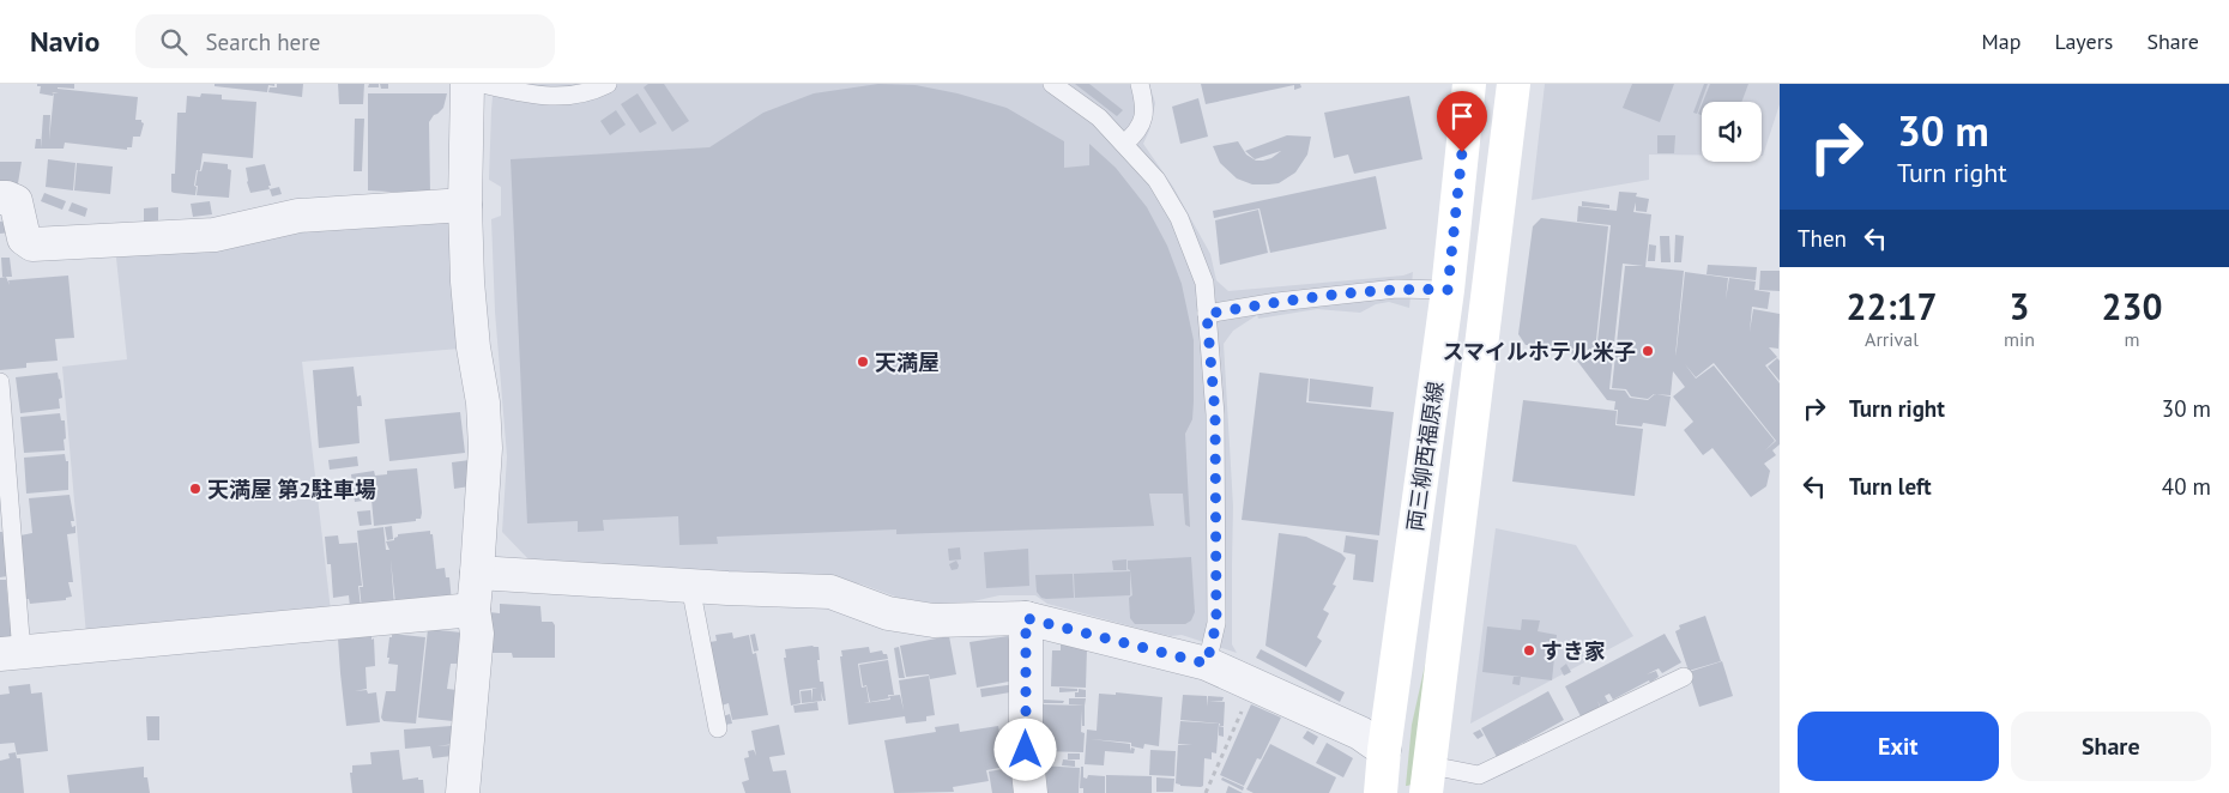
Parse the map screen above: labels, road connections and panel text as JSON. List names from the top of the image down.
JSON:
{
  "streets": {
    "main road": ["両三柳西福原線"]
  },
  "places": [
    "スマイルホテル米子",
    "天満屋",
    "天満屋 第2駐車場",
    "すき家"
  ],
  "page": {
    "header": "Navio",
    "search": "Search here",
    "nav": ["Map", "Layers", "Share"],
    "turn": ["30 m", "Turn right"],
    "then": "Then",
    "eta": [
      "22:17",
      "Arrival",
      "3",
      "min",
      "230",
      "m"
    ],
    "list": [
      {
        "name": "Turn right",
        "value": "30 m"
      },
      {
        "name": "Turn left",
        "value": "40 m"
      }
    ],
    "buttons": ["Exit", "Share"]
  }
}
